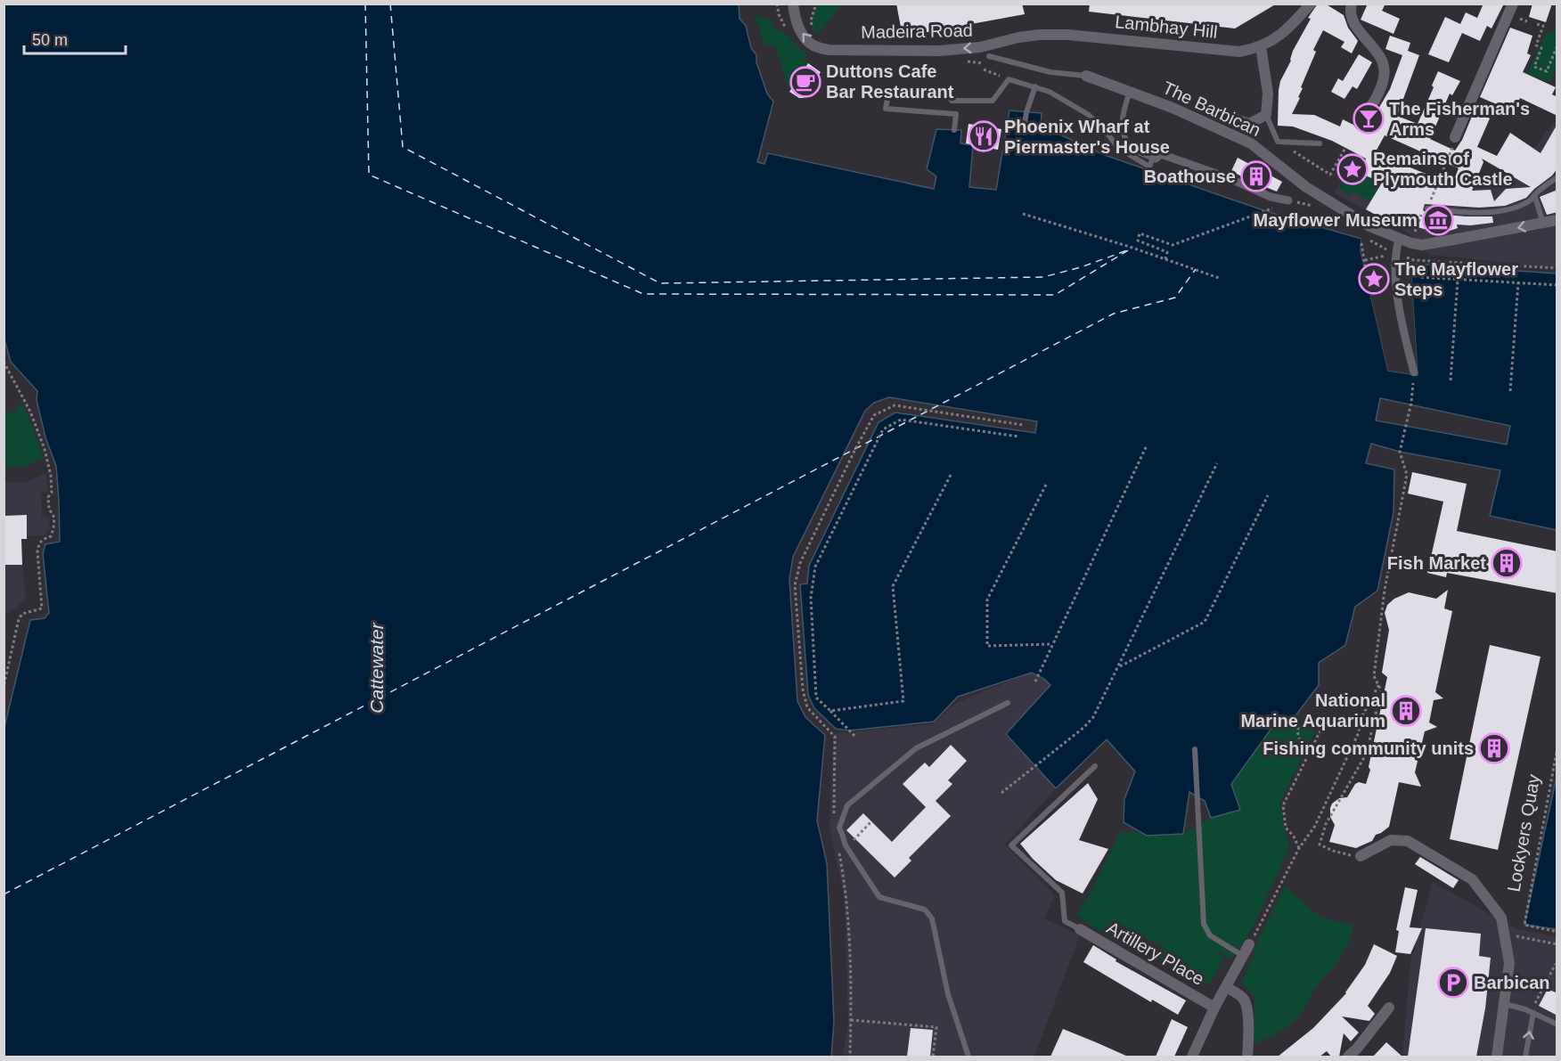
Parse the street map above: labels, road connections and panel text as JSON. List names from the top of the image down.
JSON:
{
  "streets": {
    "street": [
      "Lambhay Hill",
      "Madeira Road",
      "The Barbican",
      "Lockyers Quay",
      "Artillery Place"
    ]
  },
  "crossings": [
    ["Lambhay Hill", "Madeira Road"]
  ],
  "one_way": ["Madeira Road"],
  "water": ["Cattewater"],
  "places": {
    "cafe": ["Duttons Cafe Bar Restaurant"],
    "bar": ["The Fisherman's Arms"],
    "restaurant": ["Phoenix Wharf at Piermaster's House"],
    "place": ["Remains of Plymouth Castle", "The Mayflower Steps"],
    "building": [
      "Boathouse",
      "Fish Market",
      "National Marine Aquarium",
      "Fishing community units"
    ],
    "museum": ["Mayflower Museum"],
    "parking": ["Barbican"]
  },
  "scale_bar": "50 m"
}
